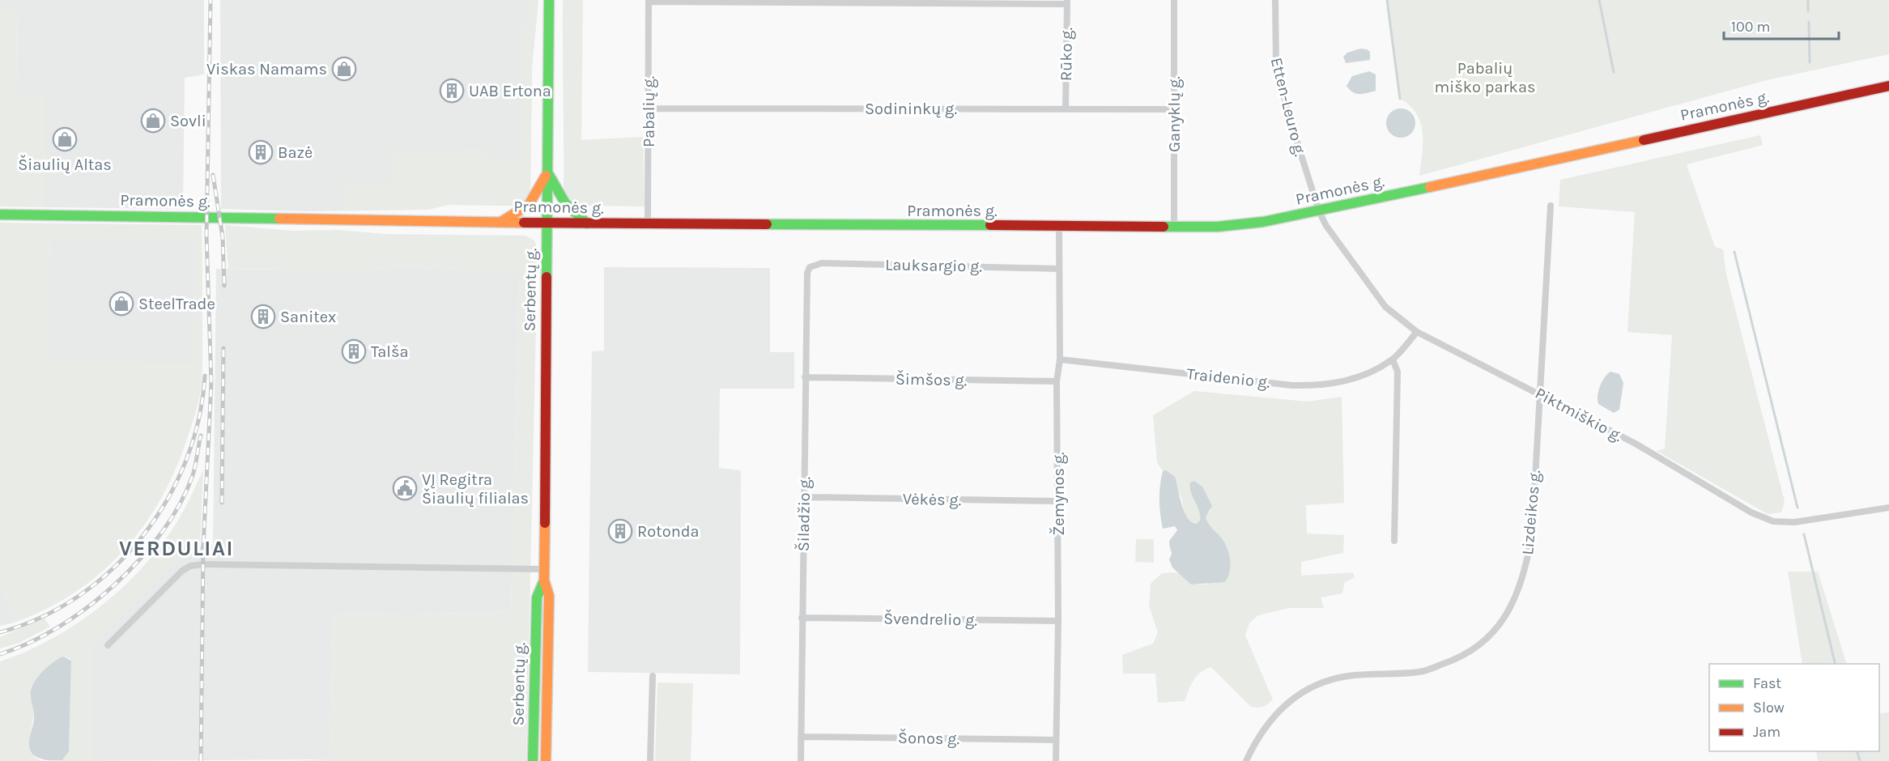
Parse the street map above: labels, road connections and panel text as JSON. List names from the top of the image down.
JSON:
{
  "streets": {
    "main road": ["Pramonės g.", "Serbentų g."],
    "street": [
      "Rūko g.",
      "Etten-Leuro g.",
      "Sodininkų g.",
      "Pabalių g.",
      "Ganyklų g.",
      "Lauksargio g.",
      "Traidenio g.",
      "Šimšos g.",
      "Piktmiškio g.",
      "Žemynos g.",
      "Vėkės g.",
      "Lizdeikos g.",
      "Šiladžio g.",
      "Švendrelio g.",
      "Šonos g."
    ]
  },
  "crossings": [
    ["Rūko g.", "Sodininkų g."],
    ["Pramonės g.", "Etten-Leuro g."],
    ["Pramonės g.", "Pabalių g."],
    ["Pramonės g.", "Ganyklų g."],
    ["Pramonės g.", "Serbentų g."],
    ["Pramonės g.", "Piktmiškio g."],
    ["Pramonės g.", "Žemynos g."],
    ["Etten-Leuro g.", "Piktmiškio g."],
    ["Sodininkų g.", "Pabalių g."],
    ["Sodininkų g.", "Ganyklų g."],
    ["Lauksargio g.", "Žemynos g."],
    ["Lauksargio g.", "Šiladžio g."],
    ["Traidenio g.", "Piktmiškio g."],
    ["Traidenio g.", "Žemynos g."],
    ["Šimšos g.", "Žemynos g."],
    ["Šimšos g.", "Šiladžio g."],
    ["Piktmiškio g.", "Lizdeikos g."],
    ["Žemynos g.", "Vėkės g."],
    ["Žemynos g.", "Švendrelio g."],
    ["Žemynos g.", "Šonos g."],
    ["Vėkės g.", "Šiladžio g."],
    ["Šiladžio g.", "Švendrelio g."],
    ["Šiladžio g.", "Šonos g."]
  ],
  "districts": ["VERDULIAI"],
  "parks": ["Pabalių miško parkas"],
  "places": {
    "shop": [
      "Viskas Namams",
      "Sovli",
      "Šiaulių Altas",
      "SteelTrade"
    ],
    "building": [
      "UAB Ertona",
      "Bazė",
      "Sanitex",
      "Talša",
      "Rotonda"
    ],
    "public building": ["VĮ Regitra Šiaulių filialas"]
  },
  "legend": ["Fast", "Slow", "Jam"],
  "scale_bar": "100 m"
}
